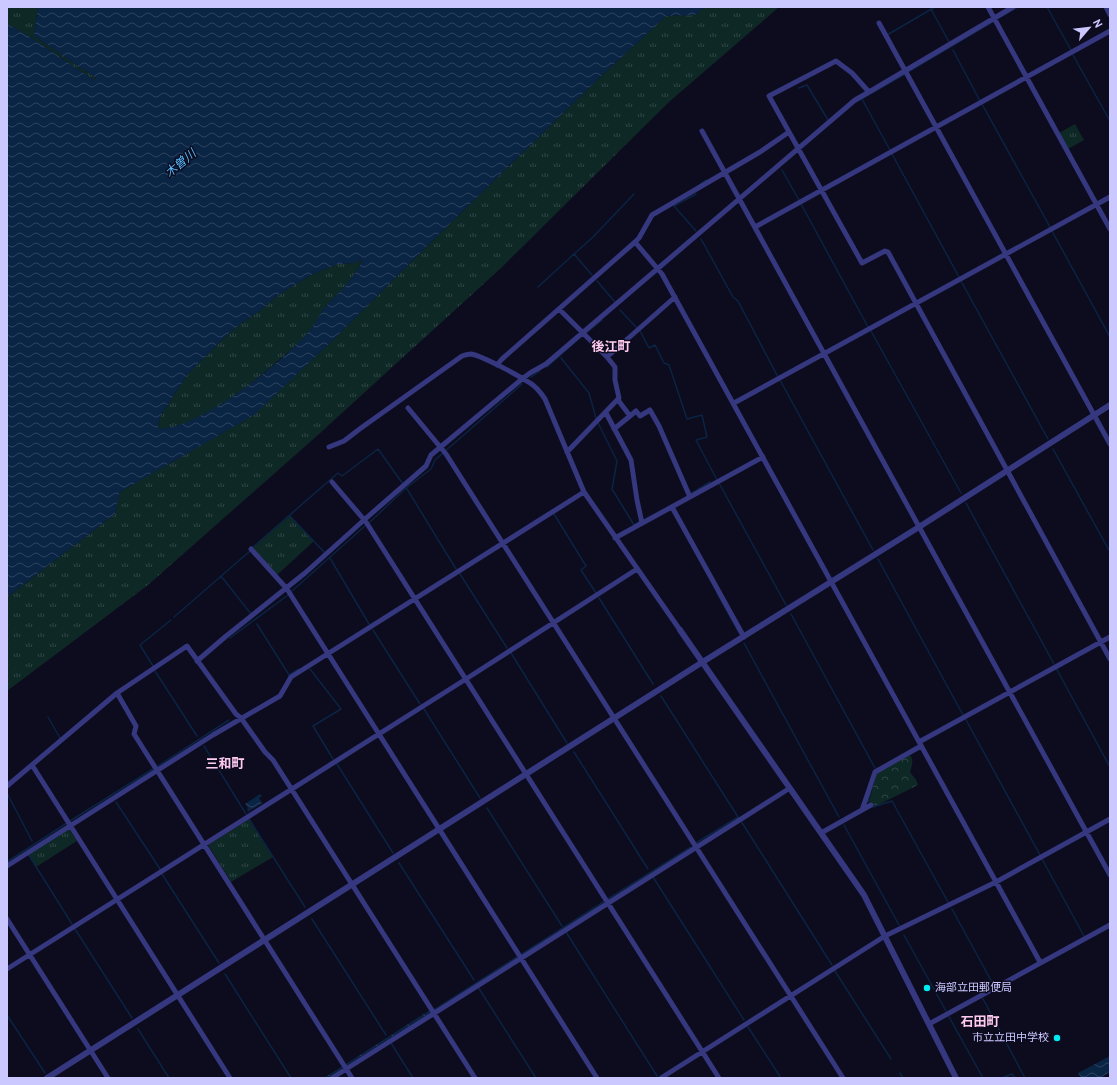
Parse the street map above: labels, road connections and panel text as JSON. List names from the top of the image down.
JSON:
{
  "districts": ["後江町", "三和町", "石田町"],
  "water": ["木曽川"],
  "places": ["海部立田郵便局", "市立立田中学校"],
  "north": "top right"
}
